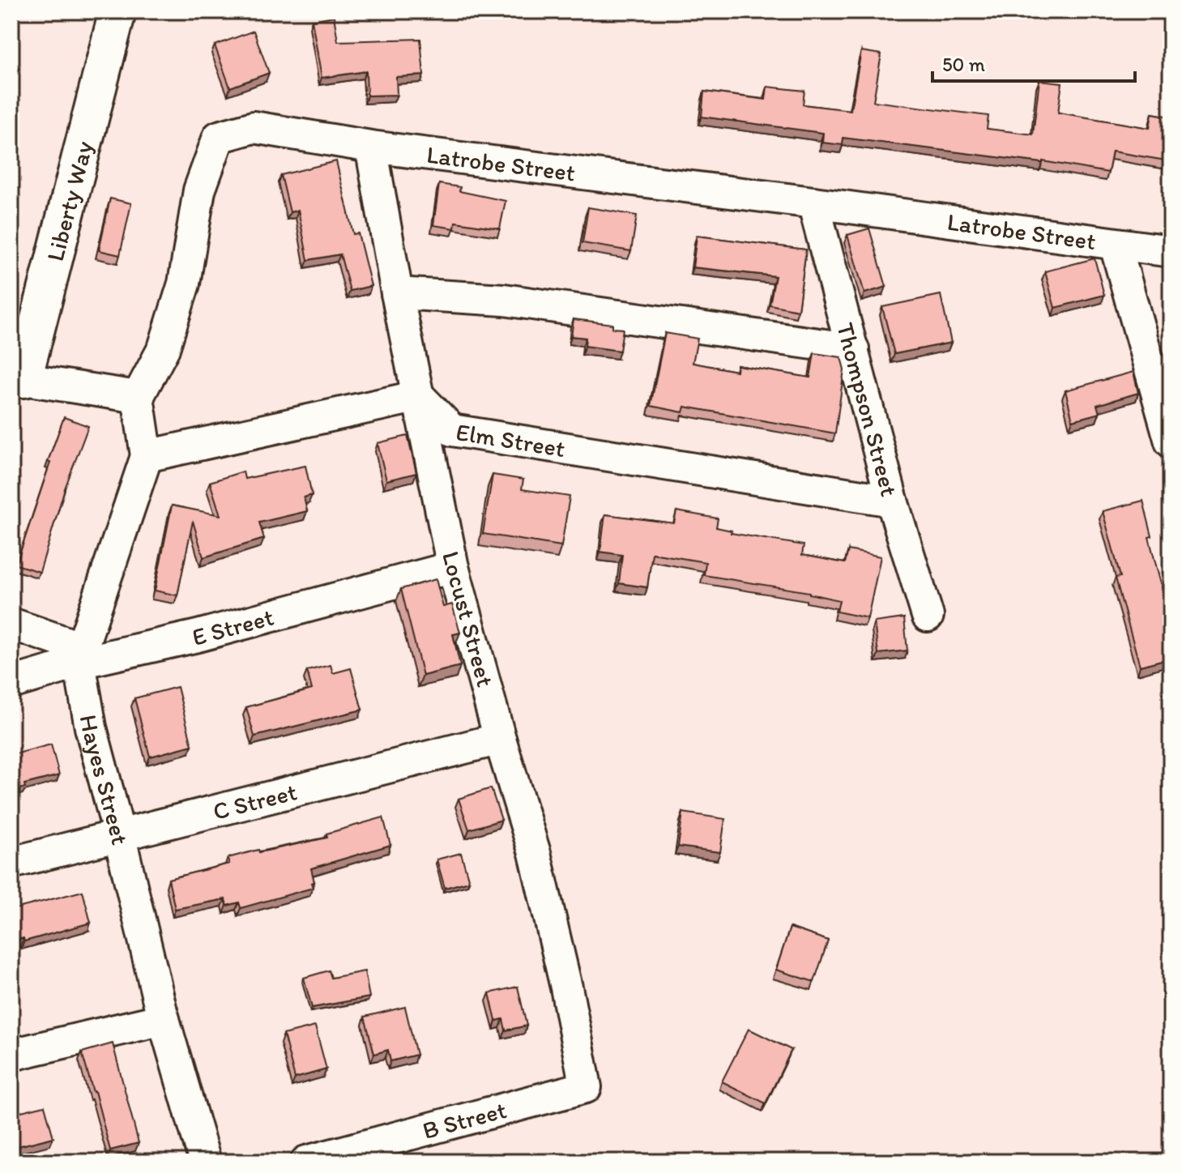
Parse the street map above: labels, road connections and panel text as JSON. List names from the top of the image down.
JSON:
{
  "streets": {
    "street": [
      "Latrobe Street",
      "Liberty Way",
      "Thompson Street",
      "Elm Street",
      "Locust Street",
      "E Street",
      "Hayes Street",
      "C Street",
      "B Street"
    ]
  },
  "crossings": [
    ["Latrobe Street", "Thompson Street"],
    ["Latrobe Street", "Locust Street"],
    ["Latrobe Street", "Hayes Street"],
    ["Thompson Street", "Elm Street"],
    ["Elm Street", "Locust Street"],
    ["Locust Street", "E Street"],
    ["Locust Street", "C Street"],
    ["Locust Street", "B Street"],
    ["E Street", "Hayes Street"],
    ["Hayes Street", "C Street"]
  ],
  "scale_bar": "50 m"
}
